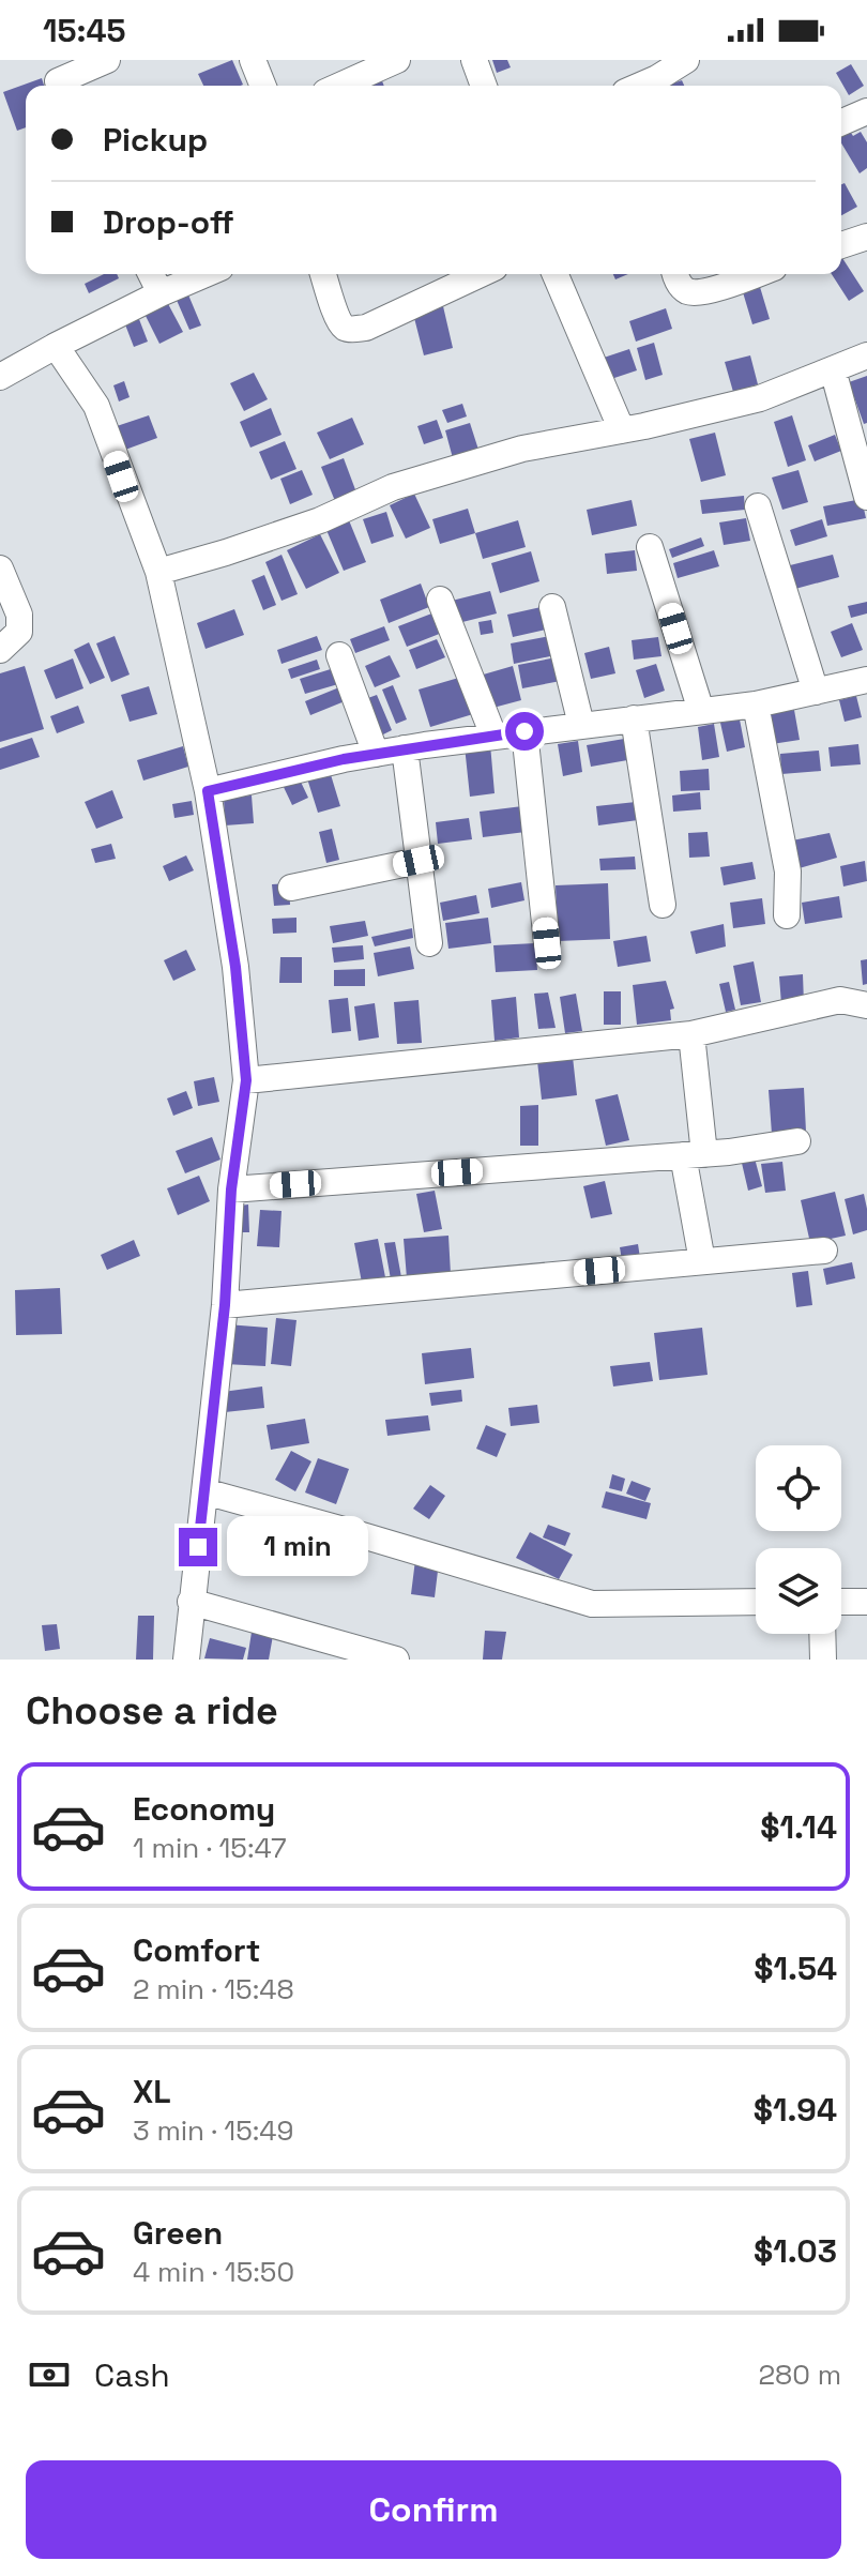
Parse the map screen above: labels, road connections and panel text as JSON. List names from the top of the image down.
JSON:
{
  "page": {
    "status": "15:45",
    "banner": ["Pickup", "Drop-off"],
    "bubble": "1 min",
    "heading": "Choose a ride",
    "list": [
      {
        "name": "Economy",
        "note": "1 min · 15:47",
        "value": "$1.14"
      },
      {
        "name": "Comfort",
        "note": "2 min · 15:48",
        "value": "$1.54"
      },
      {
        "name": "XL",
        "note": "3 min · 15:49",
        "value": "$1.94"
      },
      {
        "name": "Green",
        "note": "4 min · 15:50",
        "value": "$1.03"
      }
    ],
    "pay": ["Cash", "280 m"],
    "buttons": "Confirm"
  }
}
